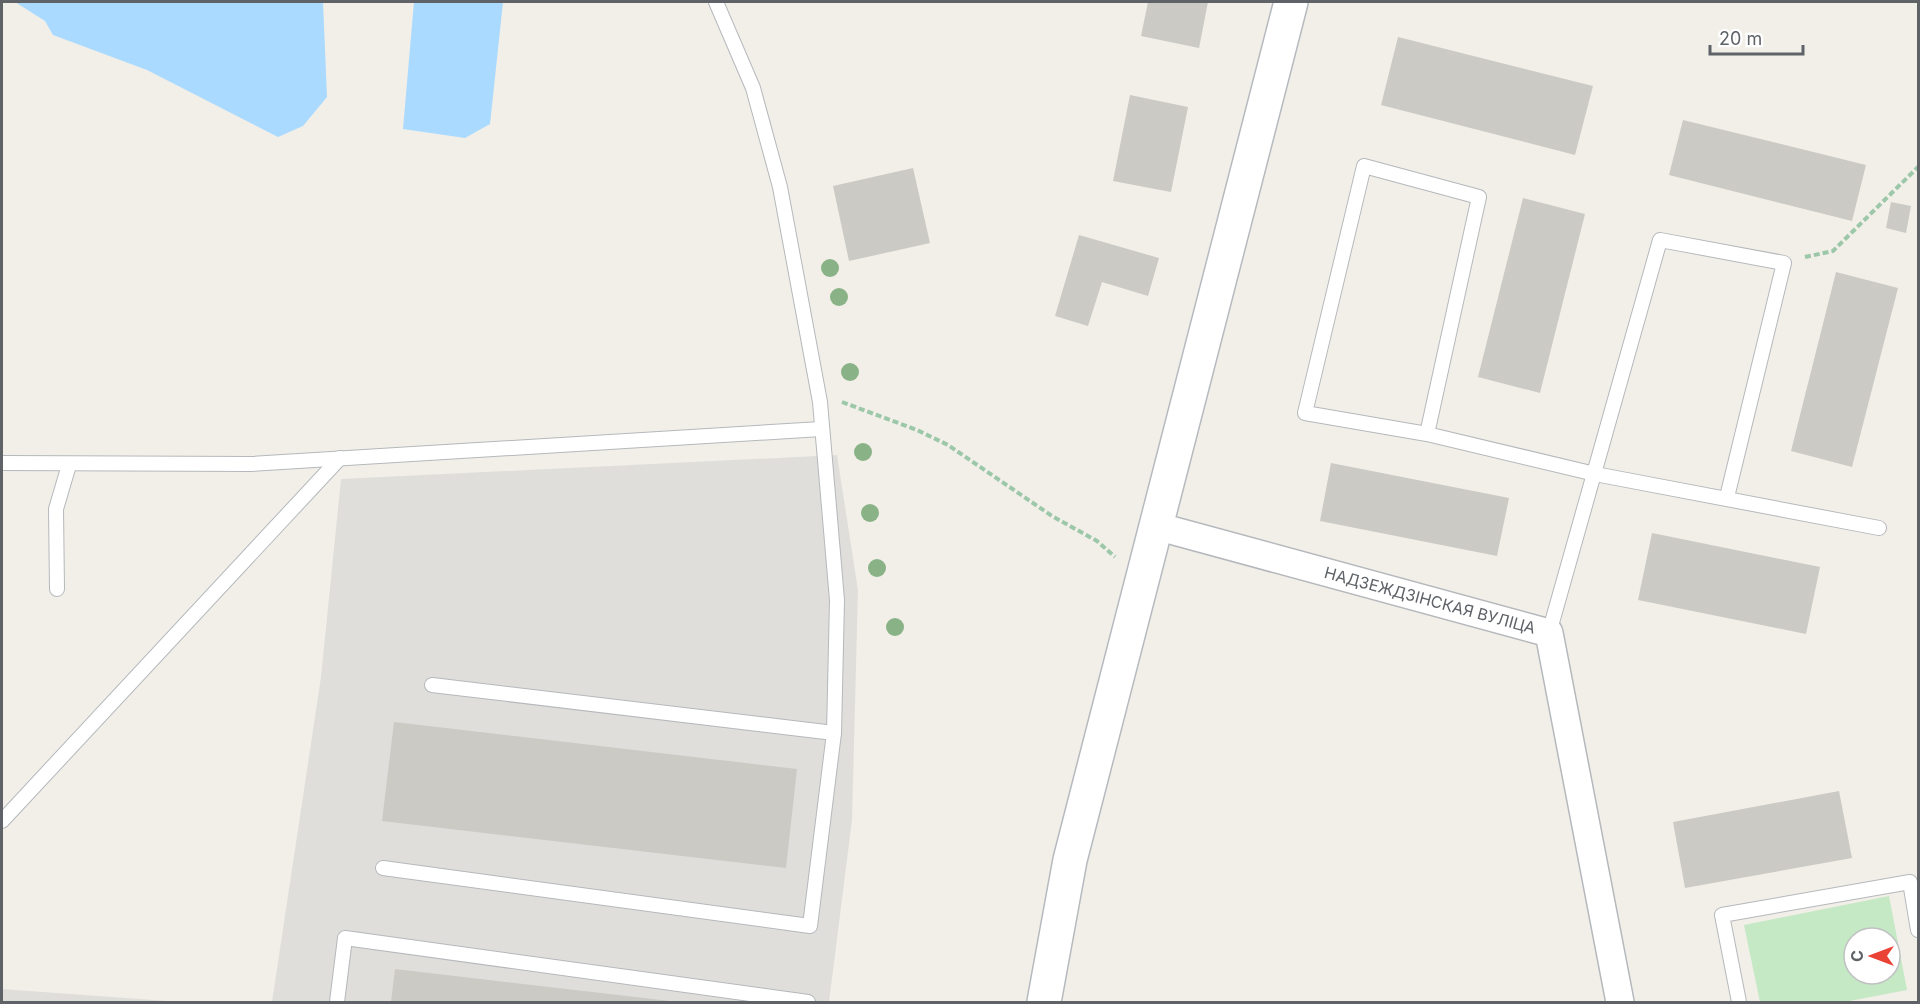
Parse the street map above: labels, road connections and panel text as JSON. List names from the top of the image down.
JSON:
{
  "streets": {
    "street": ["НАДЗЕЖДЗІНСКАЯ ВУЛІЦА"]
  },
  "scale_bar": "20 m",
  "north": "left"
}
